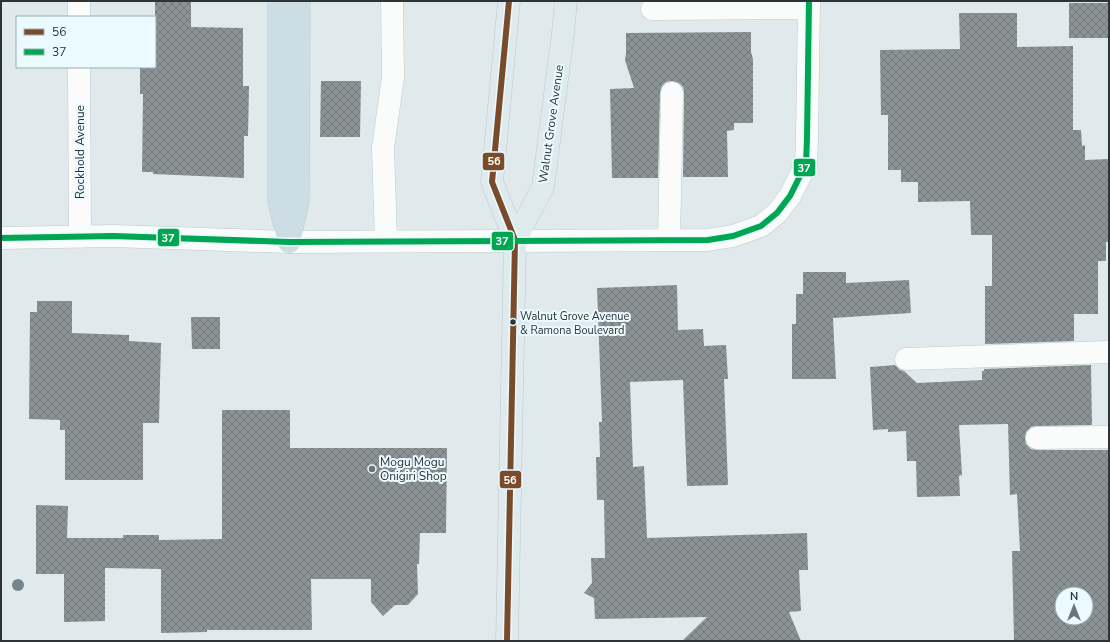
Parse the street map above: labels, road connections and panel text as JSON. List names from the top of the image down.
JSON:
{
  "streets": {
    "main road": ["Walnut Grove Avenue"],
    "street": ["Rockhold Avenue"]
  },
  "places": ["Walnut Grove Avenue & Ramona Boulevard", "Mogu Mogu Onigiri Shop"],
  "lines": ["transit line 56", "transit line 37"],
  "legend": ["56", "37"],
  "north": "top"
}
